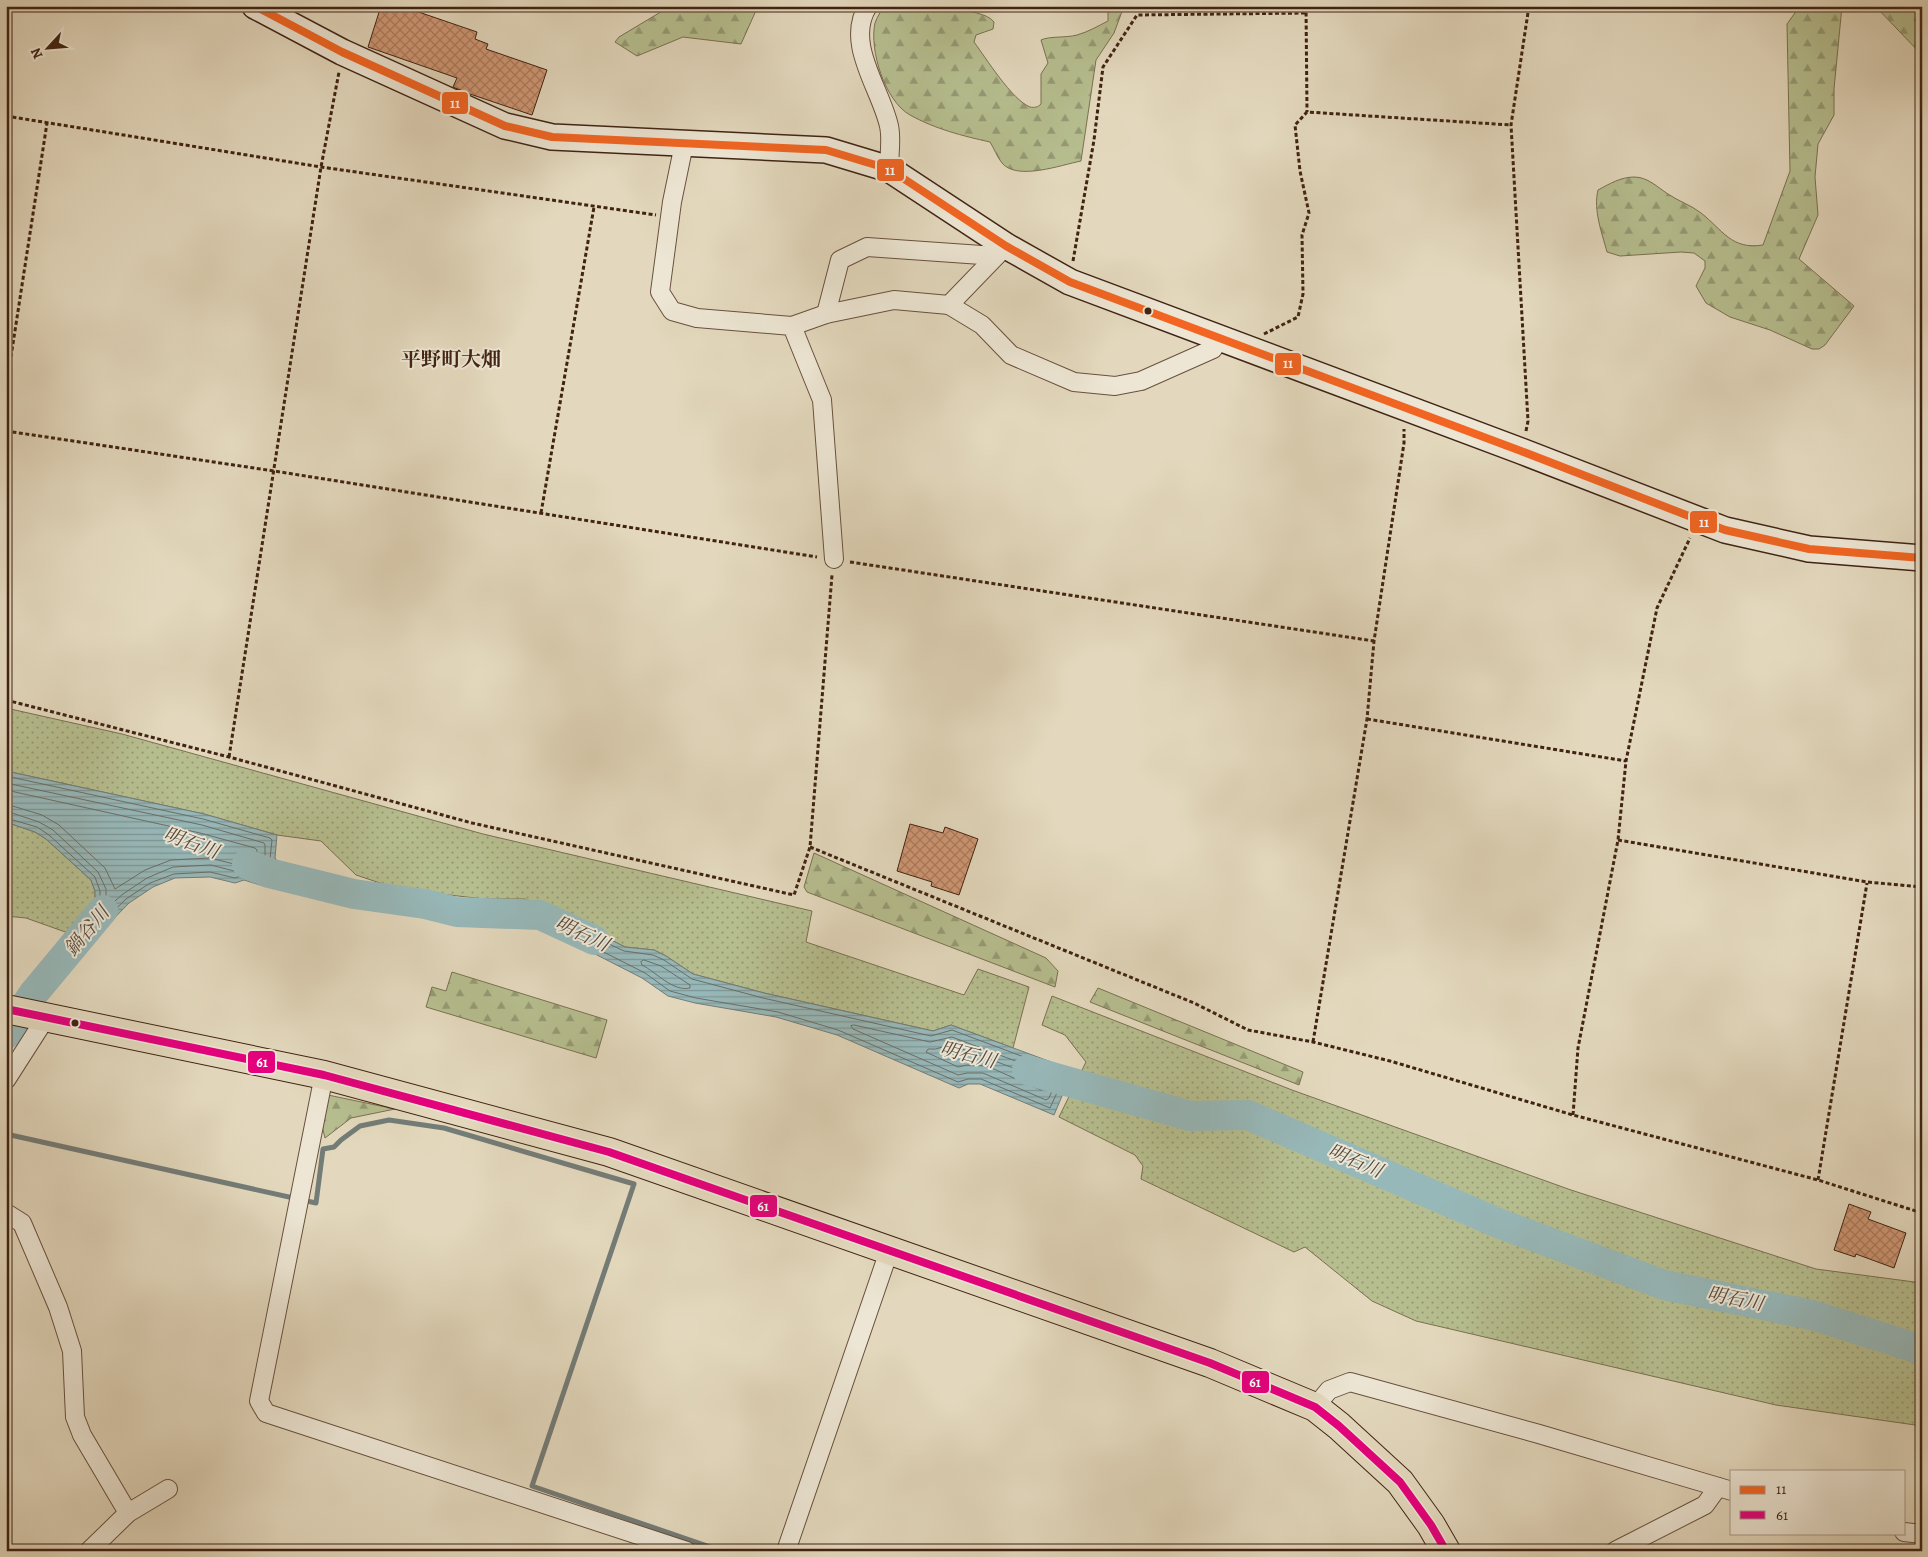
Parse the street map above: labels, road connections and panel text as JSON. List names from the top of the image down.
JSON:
{
  "districts": ["平野町大畑"],
  "water": ["明石川", "鍋谷川"],
  "lines": ["transit line 11", "transit line 61"],
  "legend": ["11", "61"],
  "north": "bottom left"
}
